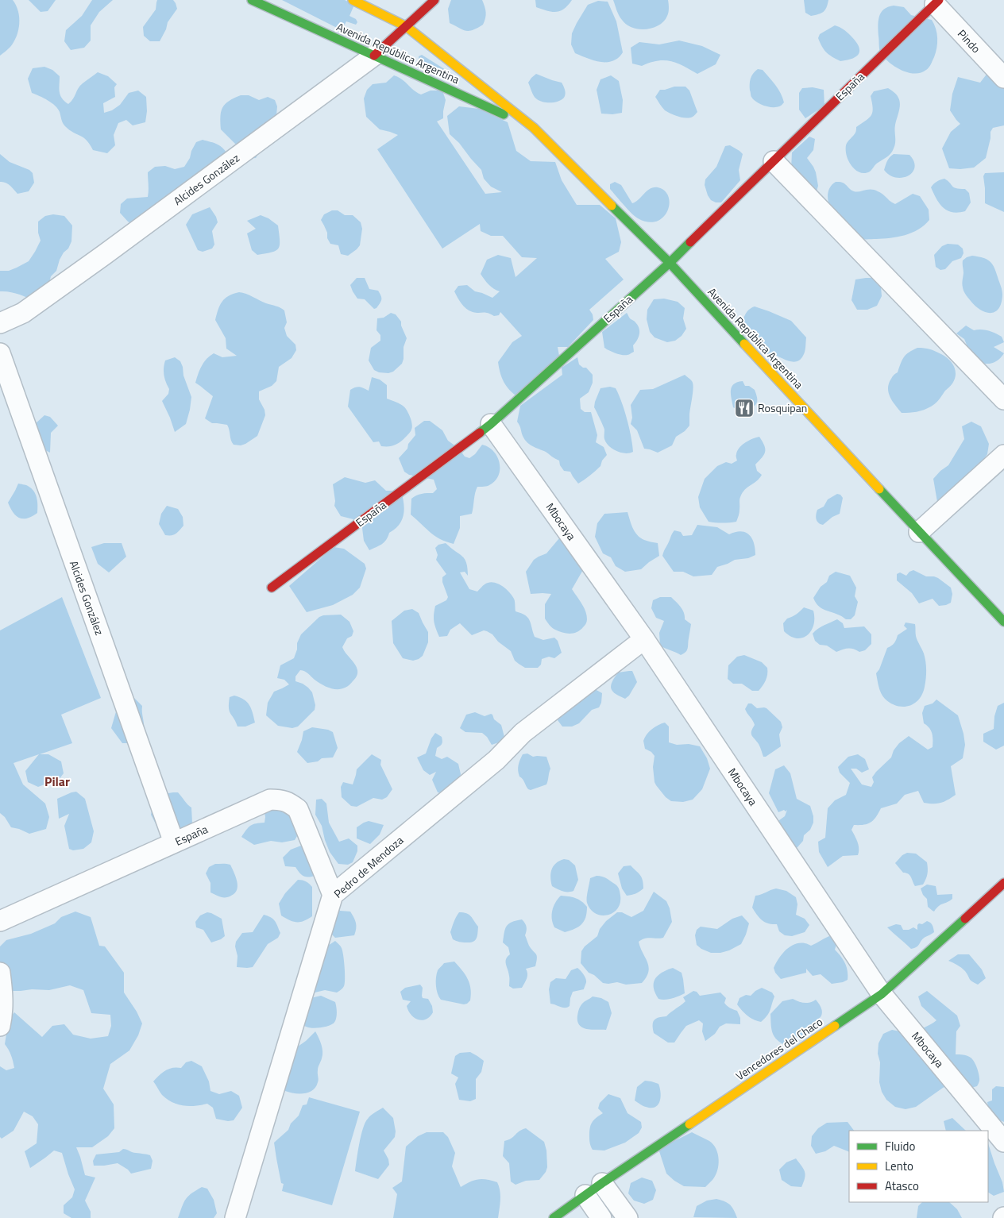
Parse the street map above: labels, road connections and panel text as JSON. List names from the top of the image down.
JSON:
{
  "streets": {
    "street": [
      "Pindo",
      "Avenida República Argentina",
      "España",
      "Alcides González",
      "Mbocaya",
      "Pedro de Mendoza",
      "Vencedores del Chaco"
    ]
  },
  "crossings": [
    ["Pindo", "España"],
    ["Avenida República Argentina", "España"],
    ["Avenida República Argentina", "Alcides González"],
    ["España", "Alcides González"],
    ["España", "Mbocaya"],
    ["España", "Pedro de Mendoza"],
    ["Mbocaya", "Pedro de Mendoza"],
    ["Mbocaya", "Vencedores del Chaco"]
  ],
  "districts": ["Pilar"],
  "places": {
    "restaurant": ["Rosquipan"]
  },
  "legend": ["Fluido", "Lento", "Atasco"]
}
